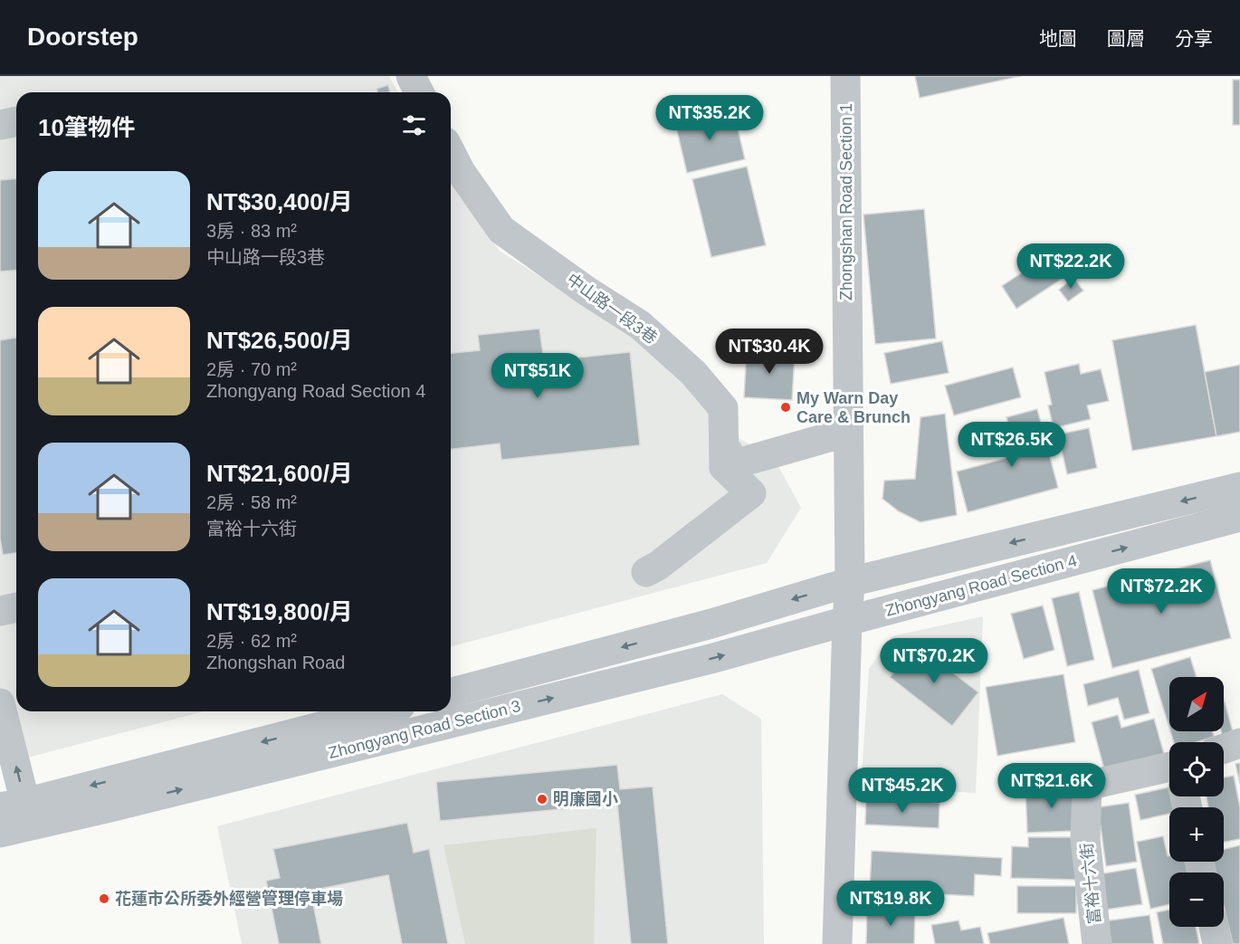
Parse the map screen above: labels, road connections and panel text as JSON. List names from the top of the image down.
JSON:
{
  "streets": {
    "street": [
      "Zhongshan Road Section 1",
      "中山路一段3巷",
      "Zhongyang Road Section 4",
      "Zhongyang Road Section 3",
      "富裕十六街"
    ]
  },
  "crossings": [
    ["Zhongshan Road Section 1", "Zhongyang Road Section 4"],
    ["Zhongshan Road Section 1", "Zhongyang Road Section 3"],
    ["Zhongyang Road Section 4", "Zhongyang Road Section 3"]
  ],
  "places": ["My Warn Day Care & Brunch", "明廉國小", "花蓮市公所委外經營管理停車場"],
  "north": "top right",
  "page": {
    "header": "Doorstep",
    "nav": ["地圖", "圖層", "分享"],
    "heading": "10筆物件",
    "price": [
      "NT$35.2K",
      "NT$22.2K",
      "NT$30.4K",
      "NT$51K",
      "NT$26.5K",
      "NT$72.2K",
      "NT$70.2K",
      "NT$21.6K",
      "NT$45.2K",
      "NT$19.8K"
    ],
    "list": [
      {
        "name": "NT$30,400/月",
        "note": "3房 · 83 m² · 中山路一段3巷"
      },
      {
        "name": "NT$26,500/月",
        "note": "2房 · 70 m² · Zhongyang Road Section 4"
      },
      {
        "name": "NT$21,600/月",
        "note": "2房 · 58 m² · 富裕十六街"
      },
      {
        "name": "NT$19,800/月",
        "note": "2房 · 62 m² · Zhongshan Road"
      }
    ],
    "map_buttons": ["+", "−"]
  }
}
